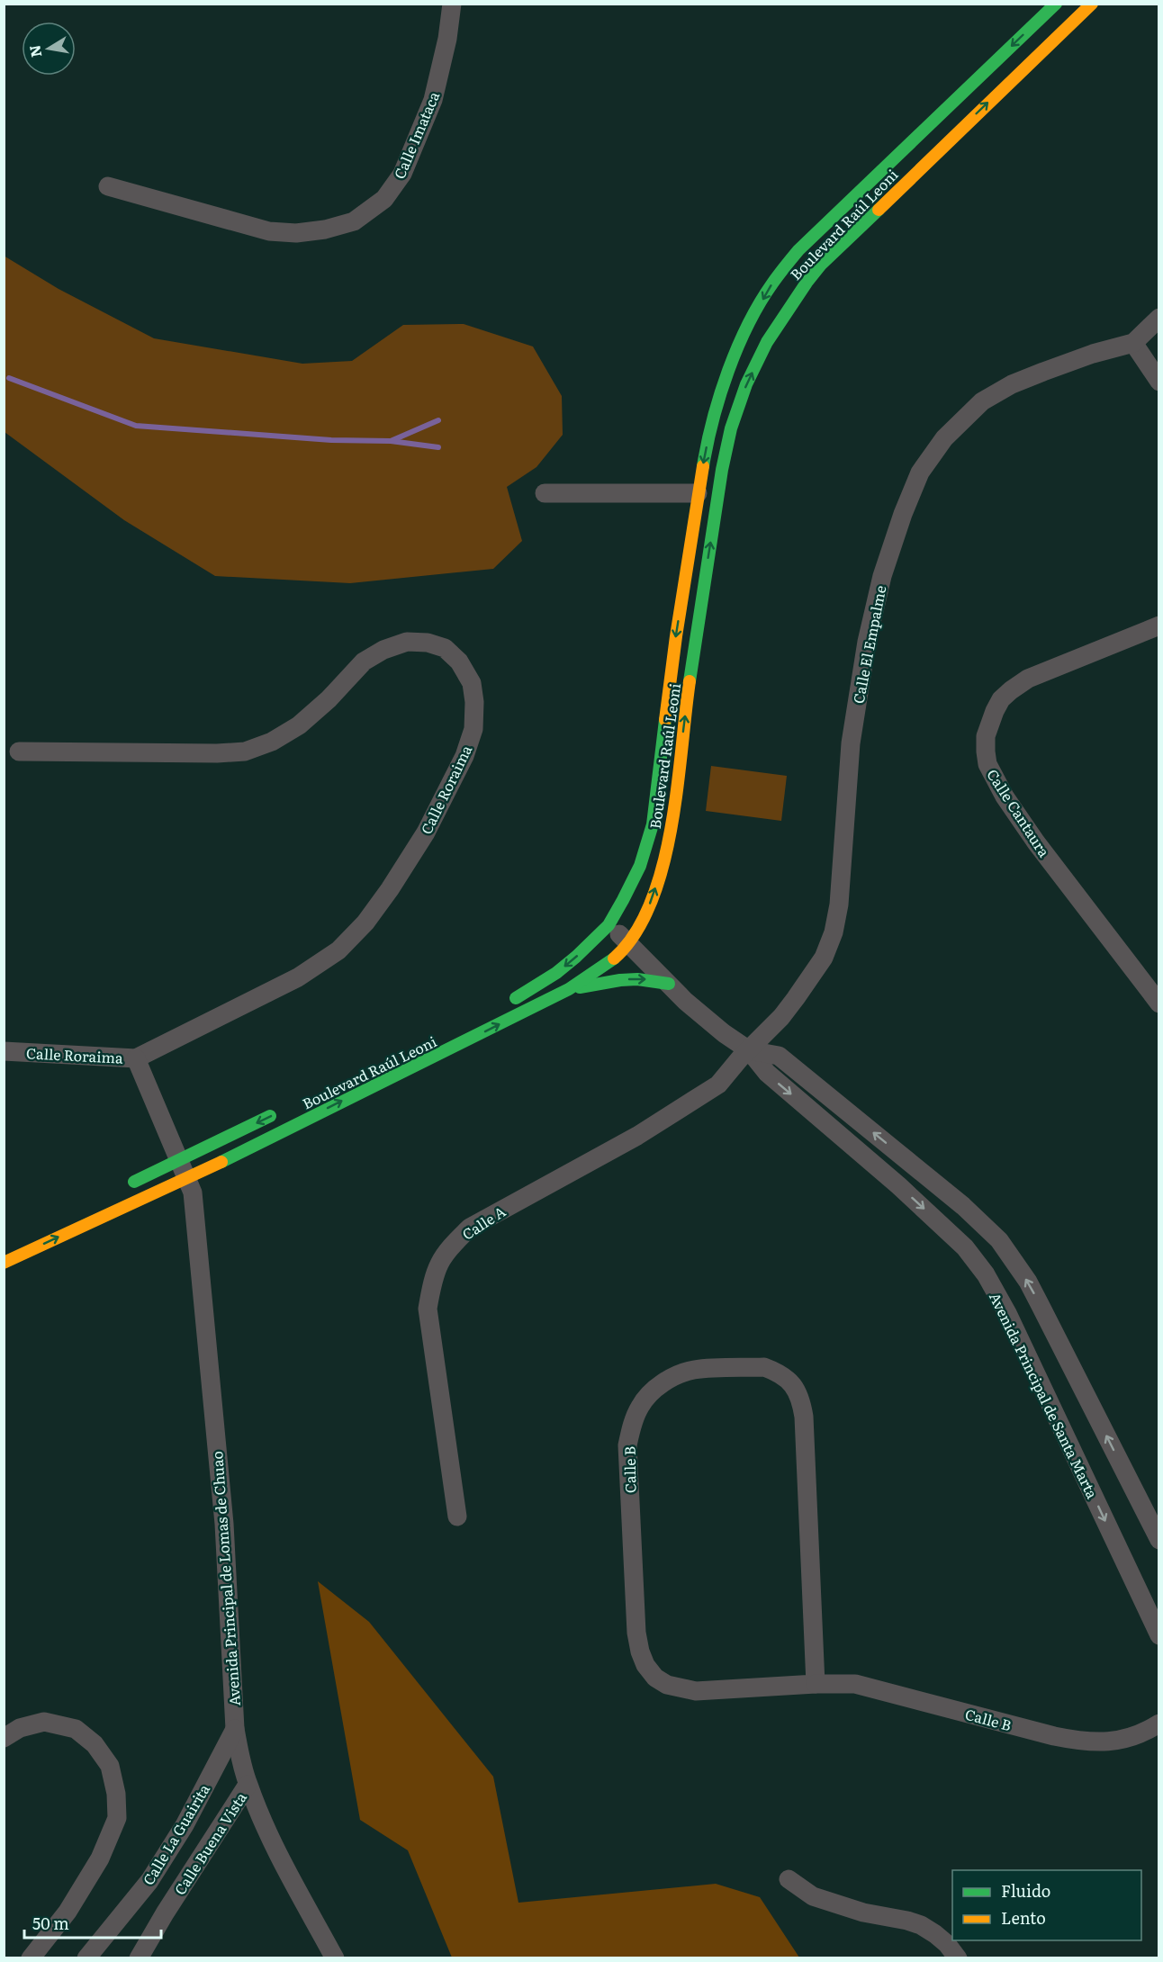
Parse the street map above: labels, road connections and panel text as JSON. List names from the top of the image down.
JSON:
{
  "streets": {
    "street": [
      "Calle Imataca",
      "Boulevard Raúl Leoni",
      "Calle El Empalme",
      "Calle Roraima",
      "Calle Cantaura",
      "Calle A",
      "Avenida Principal de Santa Marta",
      "Calle B",
      "Avenida Principal de Lomas de Chuao",
      "Calle La Guairita",
      "Calle Buena Vista"
    ]
  },
  "crossings": [
    ["Boulevard Raúl Leoni", "Avenida Principal de Santa Marta"],
    ["Boulevard Raúl Leoni", "Avenida Principal de Lomas de Chuao"],
    ["Calle El Empalme", "Calle A"],
    ["Calle El Empalme", "Avenida Principal de Santa Marta"],
    ["Calle Roraima", "Avenida Principal de Lomas de Chuao"],
    ["Calle A", "Avenida Principal de Santa Marta"],
    ["Avenida Principal de Lomas de Chuao", "Calle La Guairita"],
    ["Avenida Principal de Lomas de Chuao", "Calle Buena Vista"]
  ],
  "legend": ["Fluido", "Lento"],
  "scale_bar": "50 m",
  "north": "left"
}
